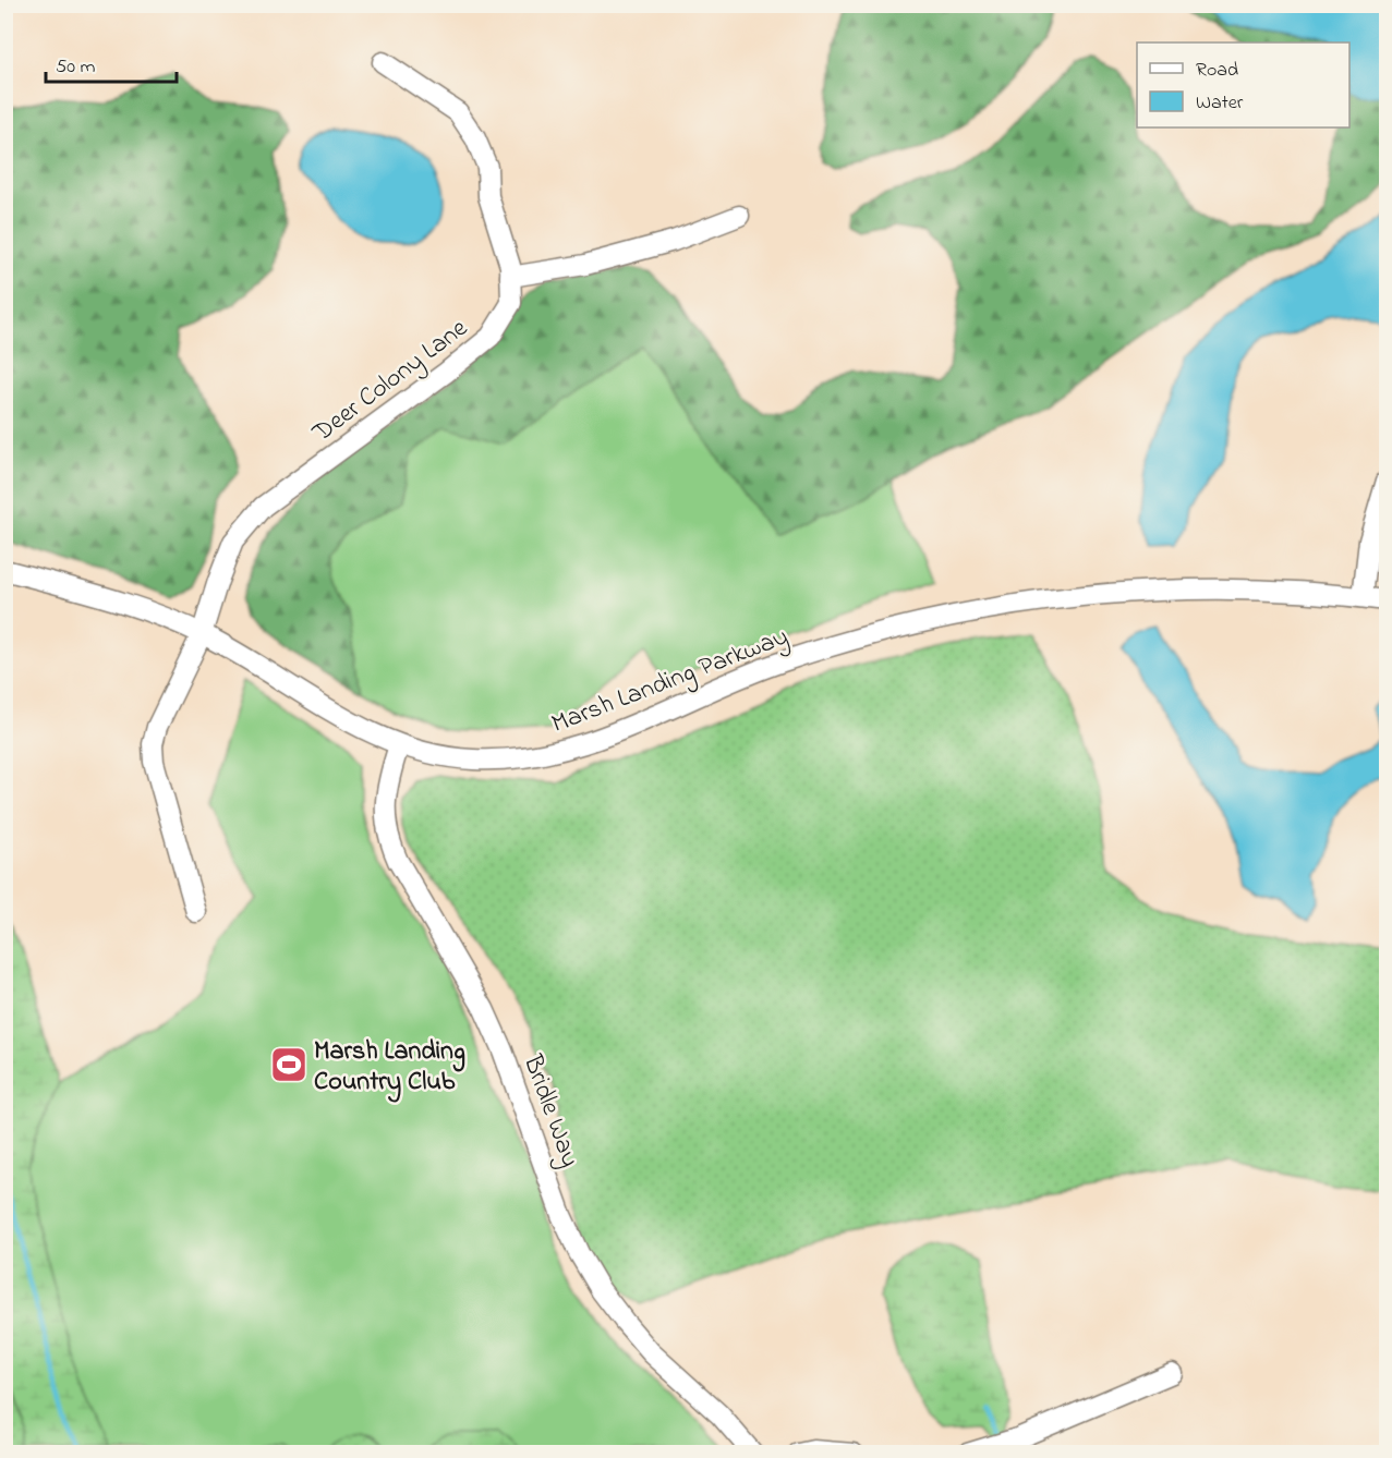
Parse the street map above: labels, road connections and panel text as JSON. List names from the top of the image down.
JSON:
{
  "streets": {
    "street": ["Deer Colony Lane", "Marsh Landing Parkway", "Bridle Way"]
  },
  "crossings": [
    ["Deer Colony Lane", "Marsh Landing Parkway"],
    ["Marsh Landing Parkway", "Bridle Way"]
  ],
  "places": {
    "sports": ["Marsh Landing Country Club"]
  },
  "legend": ["Road", "Water"],
  "scale_bar": "50 m"
}
